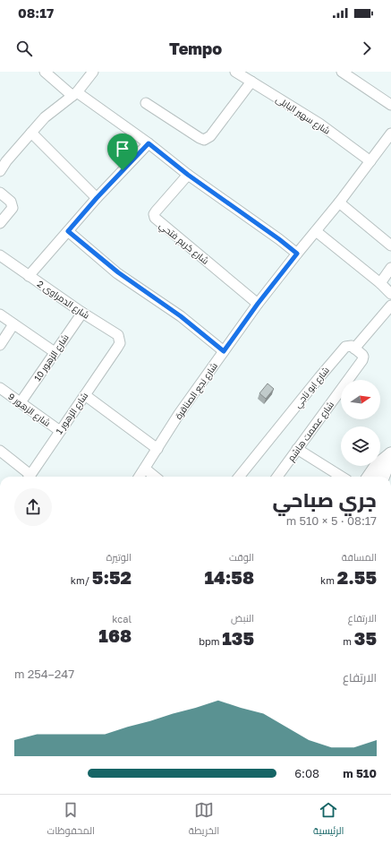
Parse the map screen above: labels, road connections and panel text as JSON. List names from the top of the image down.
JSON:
{
  "streets": {
    "street": [
      "شارع سهير البابلى",
      "شارع كريم فتحي",
      "شارع الدمراوى 2",
      "شارع الزهور 10",
      "شارع ابو ناجي",
      "شارع نجع الصناقرة",
      "شارع الزهور 9",
      "شارع الزهور 1",
      "شارع عصمت هاشم"
    ]
  },
  "crossings": [
    ["شارع سهير البابلى", "شارع نجع الصناقرة"],
    ["شارع كريم فتحي", "شارع نجع الصناقرة"],
    ["شارع الدمراوى 2", "شارع الزهور 10"],
    ["شارع الدمراوى 2", "شارع الزهور 1"],
    ["شارع الزهور 10", "شارع الزهور 9"],
    ["شارع ابو ناجي", "شارع عصمت هاشم"],
    ["شارع الزهور 9", "شارع الزهور 1"]
  ],
  "north": "right",
  "page": {
    "status": "08:17",
    "header": "Tempo",
    "heading": ["جري صباحي", "08:17 · 5 × 510 m"],
    "stats": [
      ["المسافة", "2.55 km"],
      ["الوقت", "14:58"],
      ["الوتيرة", "5:52 /km"],
      ["الارتفاع", "35 m"],
      ["النبض", "135 bpm"],
      ["kcal", "168"]
    ],
    "chart": ["الارتفاع", "247–254 m"],
    "list": [
      {
        "name": "510 m",
        "note": "6:08"
      }
    ],
    "tabs": ["الرئيسية", "الخريطة", "المحفوظات"]
  }
}
